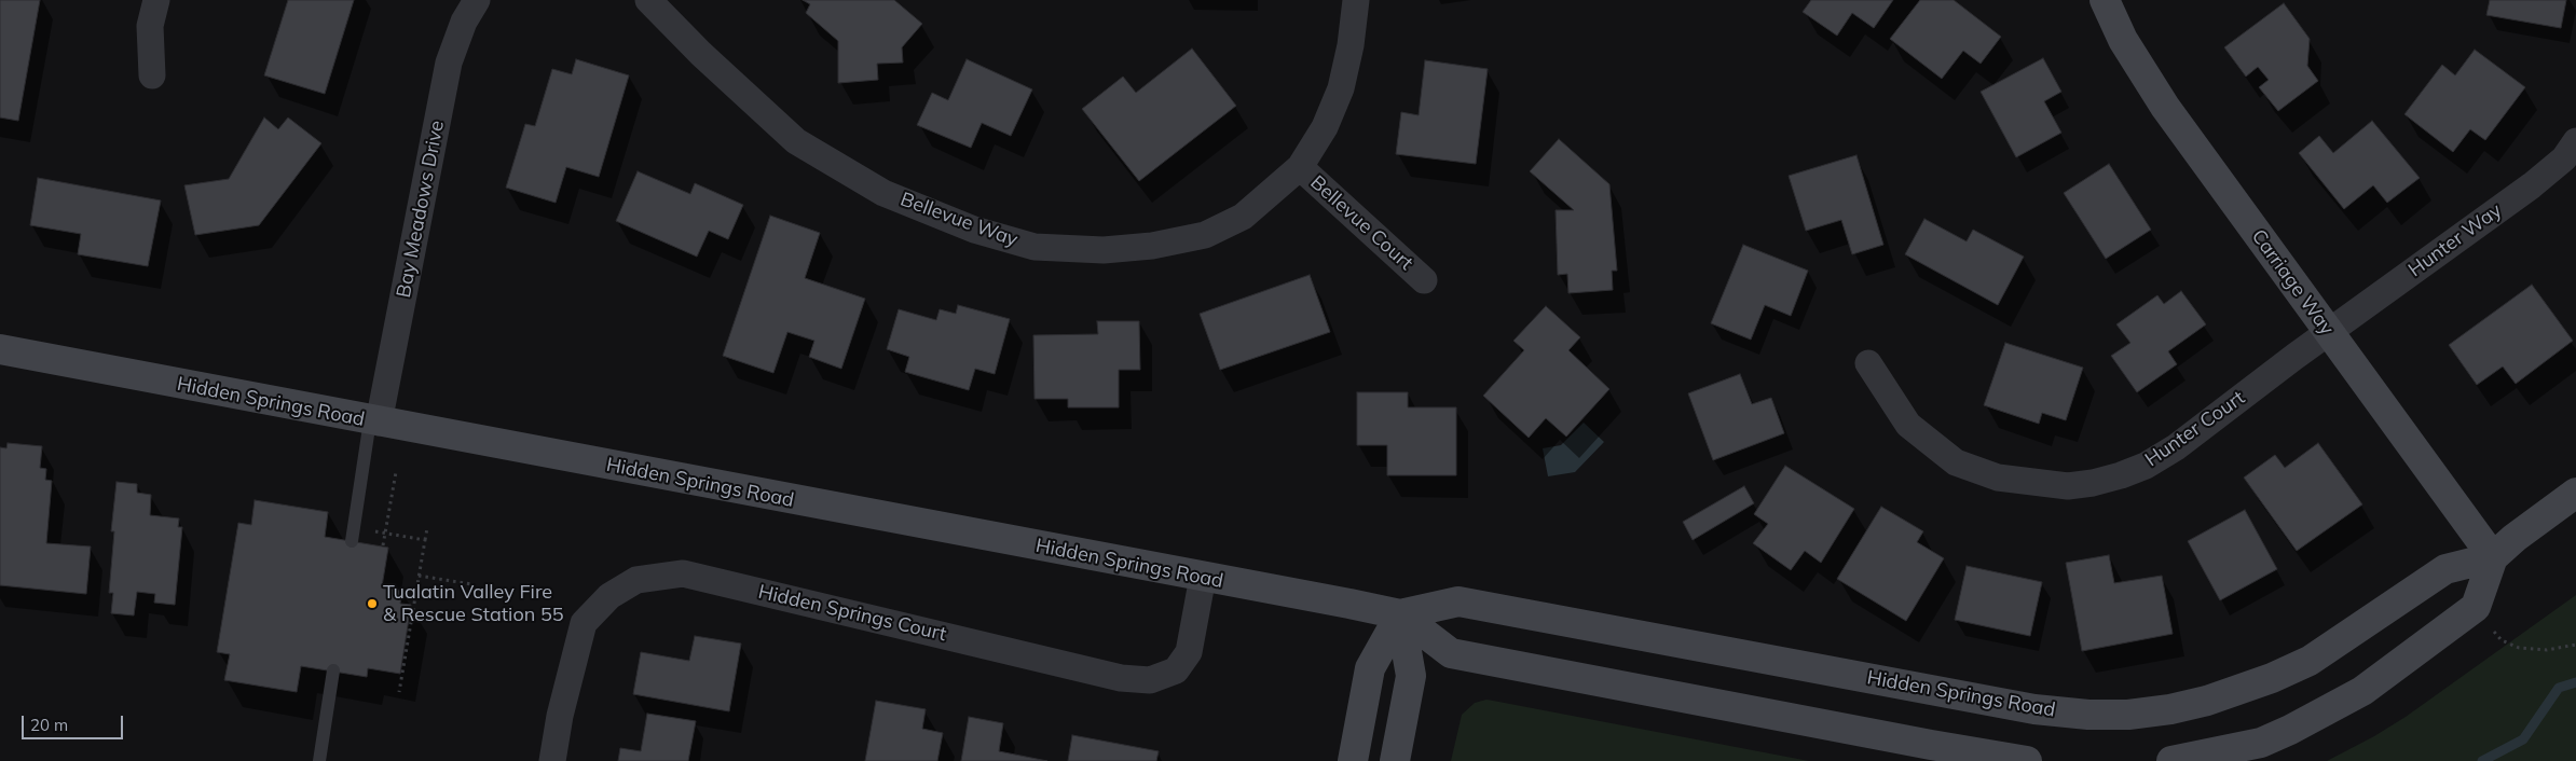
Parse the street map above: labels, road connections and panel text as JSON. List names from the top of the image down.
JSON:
{
  "streets": {
    "main road": ["Carriage Way", "Hidden Springs Road"],
    "street": [
      "Bay Meadows Drive",
      "Bellevue Way",
      "Bellevue Court",
      "Hunter Way",
      "Hunter Court",
      "Hidden Springs Court"
    ]
  },
  "crossings": [
    ["Bay Meadows Drive", "Hidden Springs Road"],
    ["Bellevue Way", "Bellevue Court"],
    ["Hunter Way", "Carriage Way"],
    ["Hunter Way", "Hunter Court"],
    ["Carriage Way", "Hidden Springs Road"],
    ["Carriage Way", "Hunter Court"],
    ["Hidden Springs Road", "Hidden Springs Court"]
  ],
  "places": ["Tualatin Valley Fire & Rescue Station 55"],
  "scale_bar": "20 m"
}
